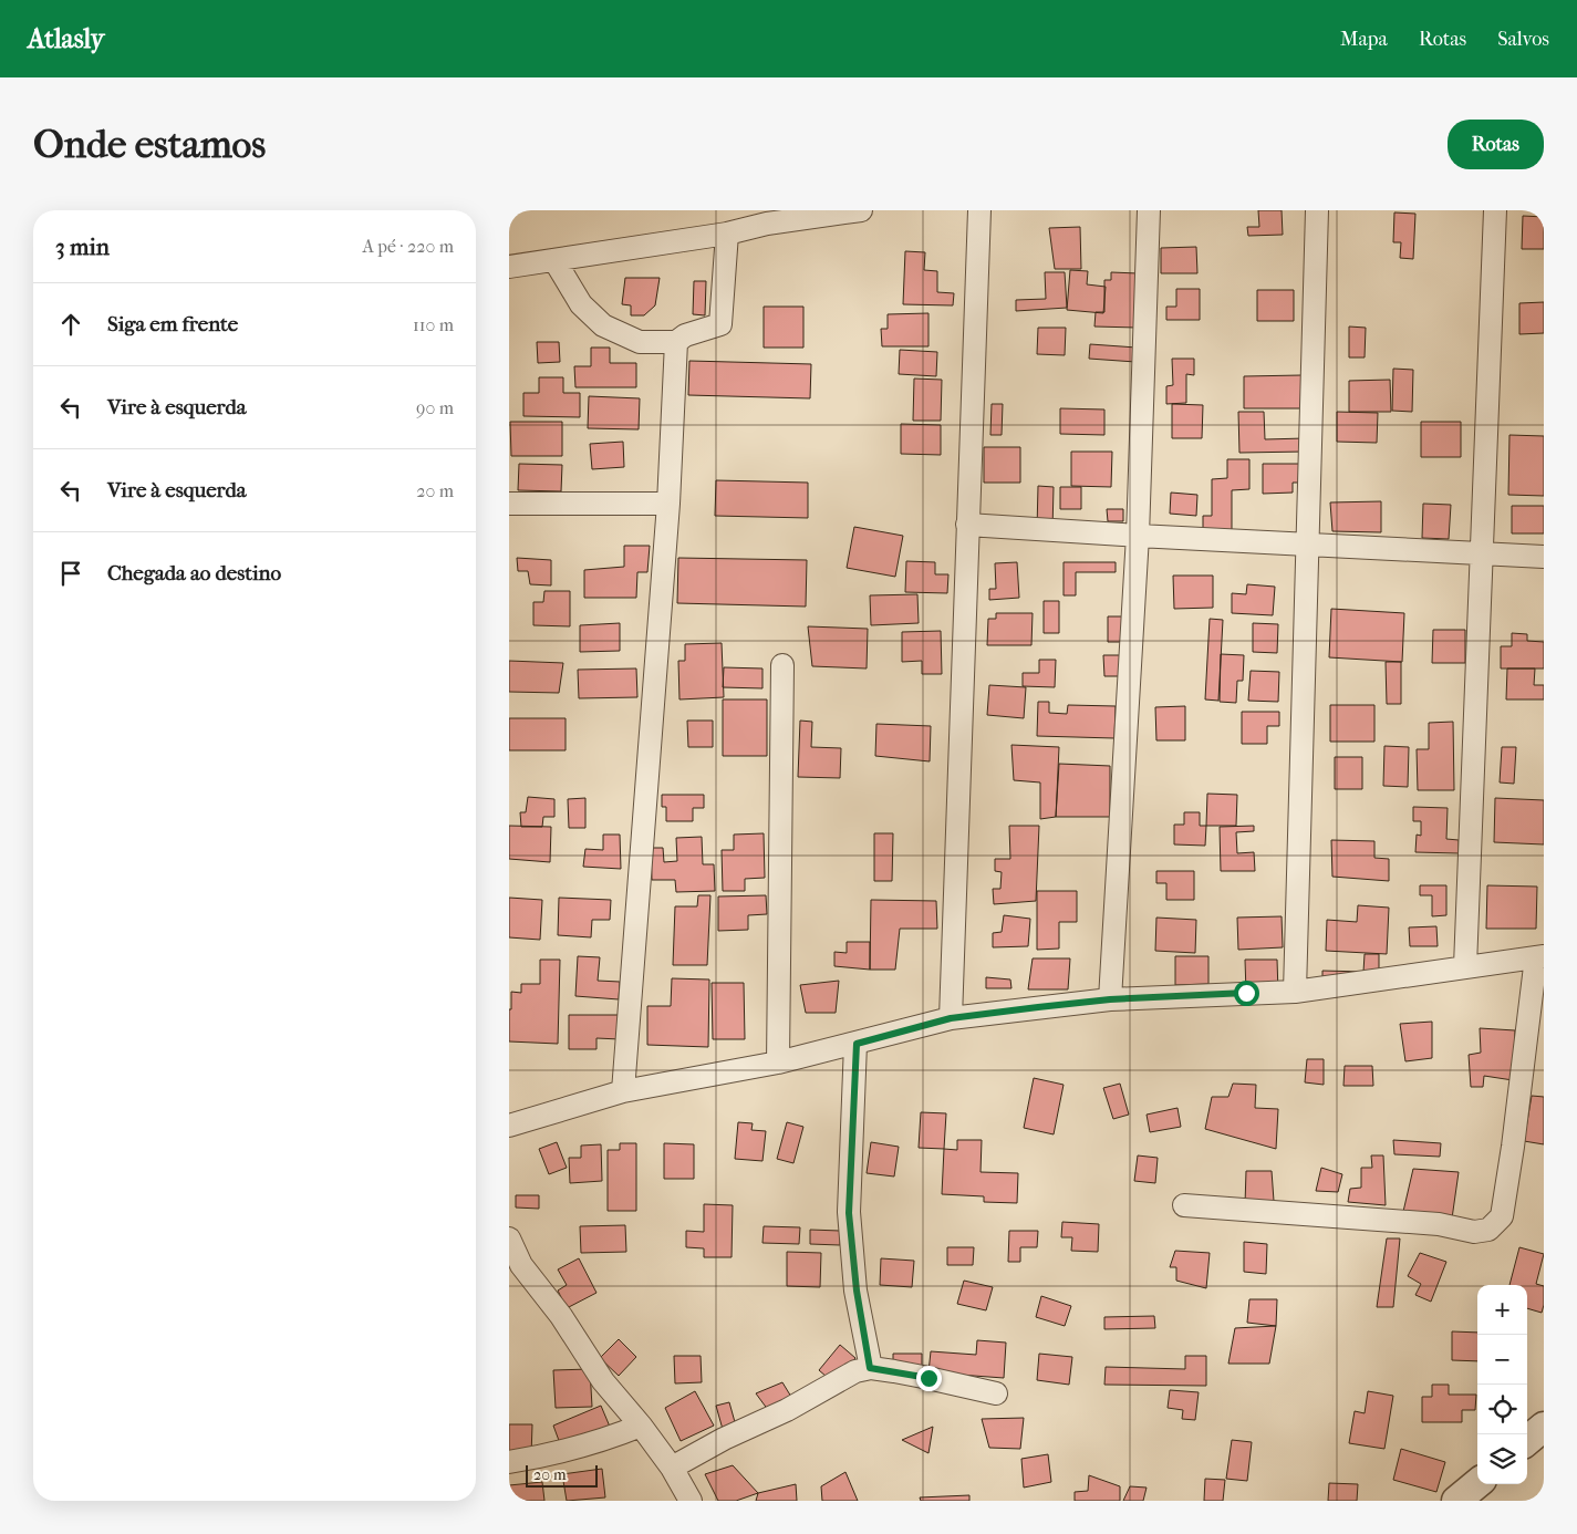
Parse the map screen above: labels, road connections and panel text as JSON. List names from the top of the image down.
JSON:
{
  "scale_bar": "20 m",
  "page": {
    "header": "Atlasly",
    "nav": ["Mapa", "Rotas", "Salvos"],
    "buttons": "Rotas",
    "title": "Onde estamos",
    "heading": ["3 min", "A pé · 220 m"],
    "list": [
      ["Siga em frente", "110 m"],
      ["Vire à esquerda", "90 m"],
      ["Vire à esquerda", "20 m"],
      "Chegada ao destino"
    ],
    "map_buttons": ["+", "−"],
    "scale": "20 m"
  }
}
